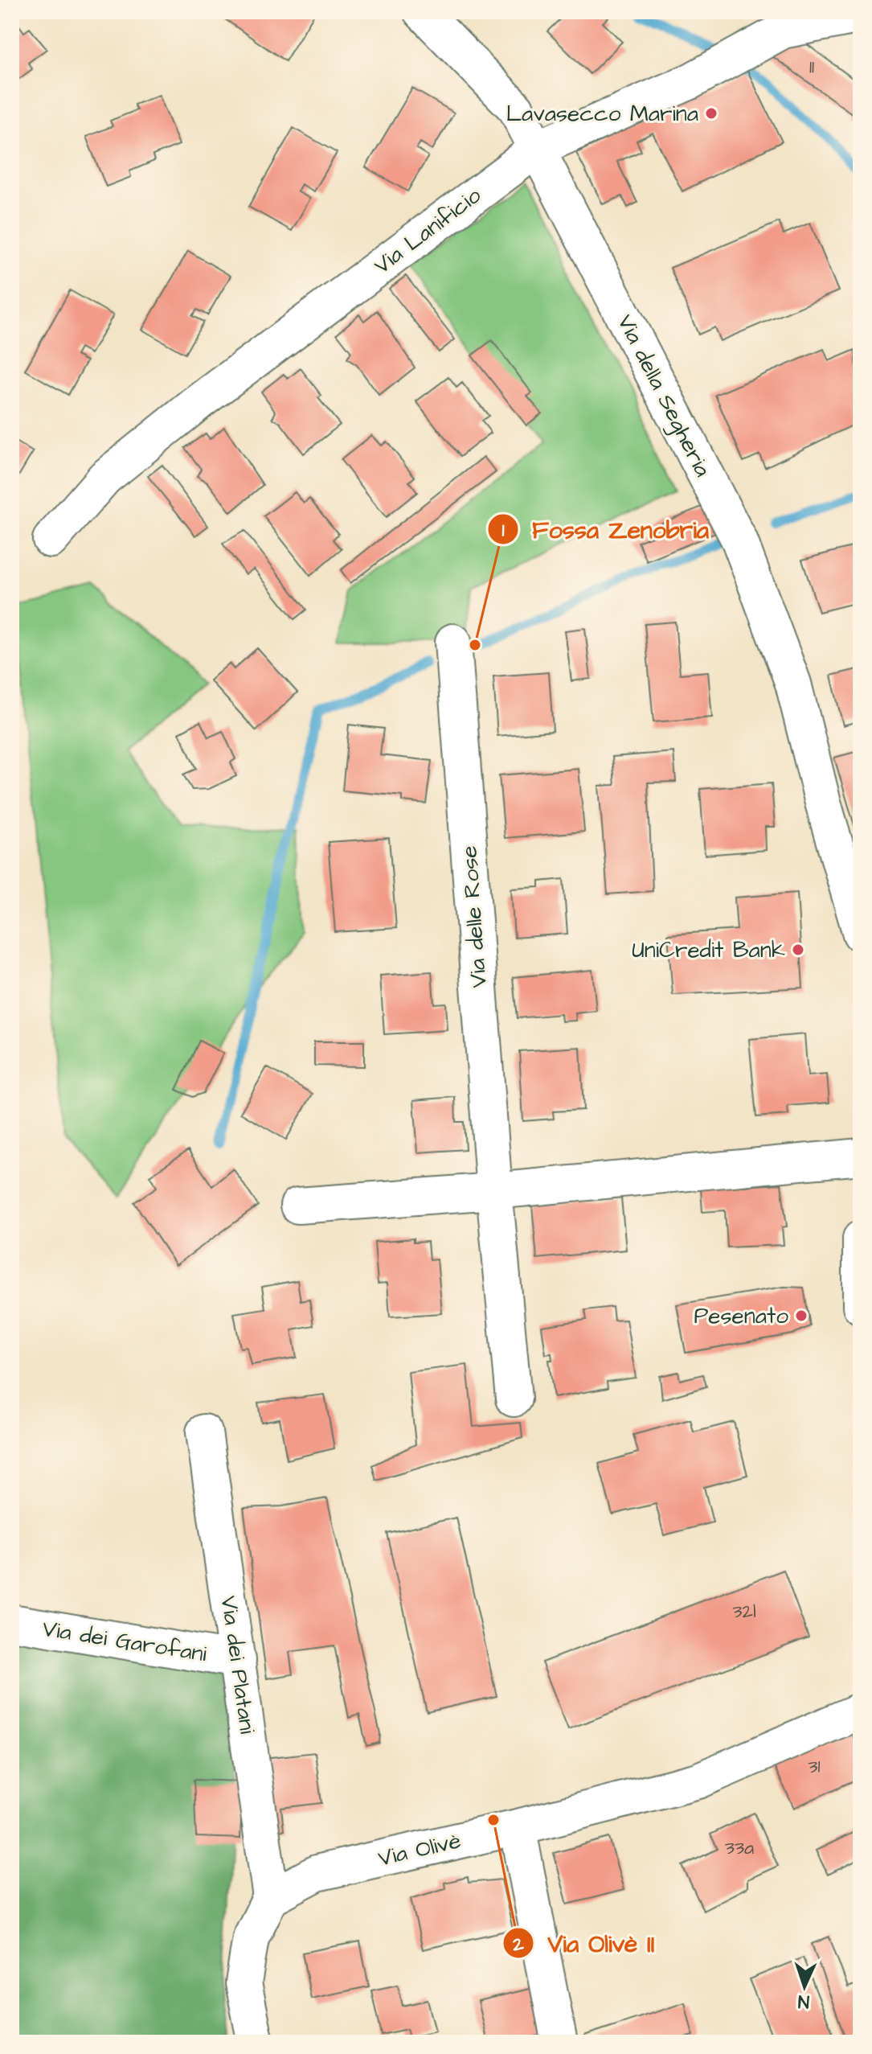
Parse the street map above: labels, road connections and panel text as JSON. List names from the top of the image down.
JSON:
{
  "streets": {
    "street": [
      "Via Lanificio",
      "Via della Segheria",
      "Via delle Rose",
      "Via dei Garofani",
      "Via dei Platani",
      "Via Olivè"
    ]
  },
  "crossings": [
    ["Via Lanificio", "Via della Segheria"],
    ["Via dei Garofani", "Via dei Platani"],
    ["Via dei Platani", "Via Olivè"]
  ],
  "places": [
    "Lavasecco Marina",
    "Fossa Zenobria",
    "UniCredit Bank",
    "Pesenato",
    "Via Olivè II"
  ],
  "house_numbers": [
    "11",
    "32l",
    "31",
    "33a"
  ],
  "north": "bottom"
}
